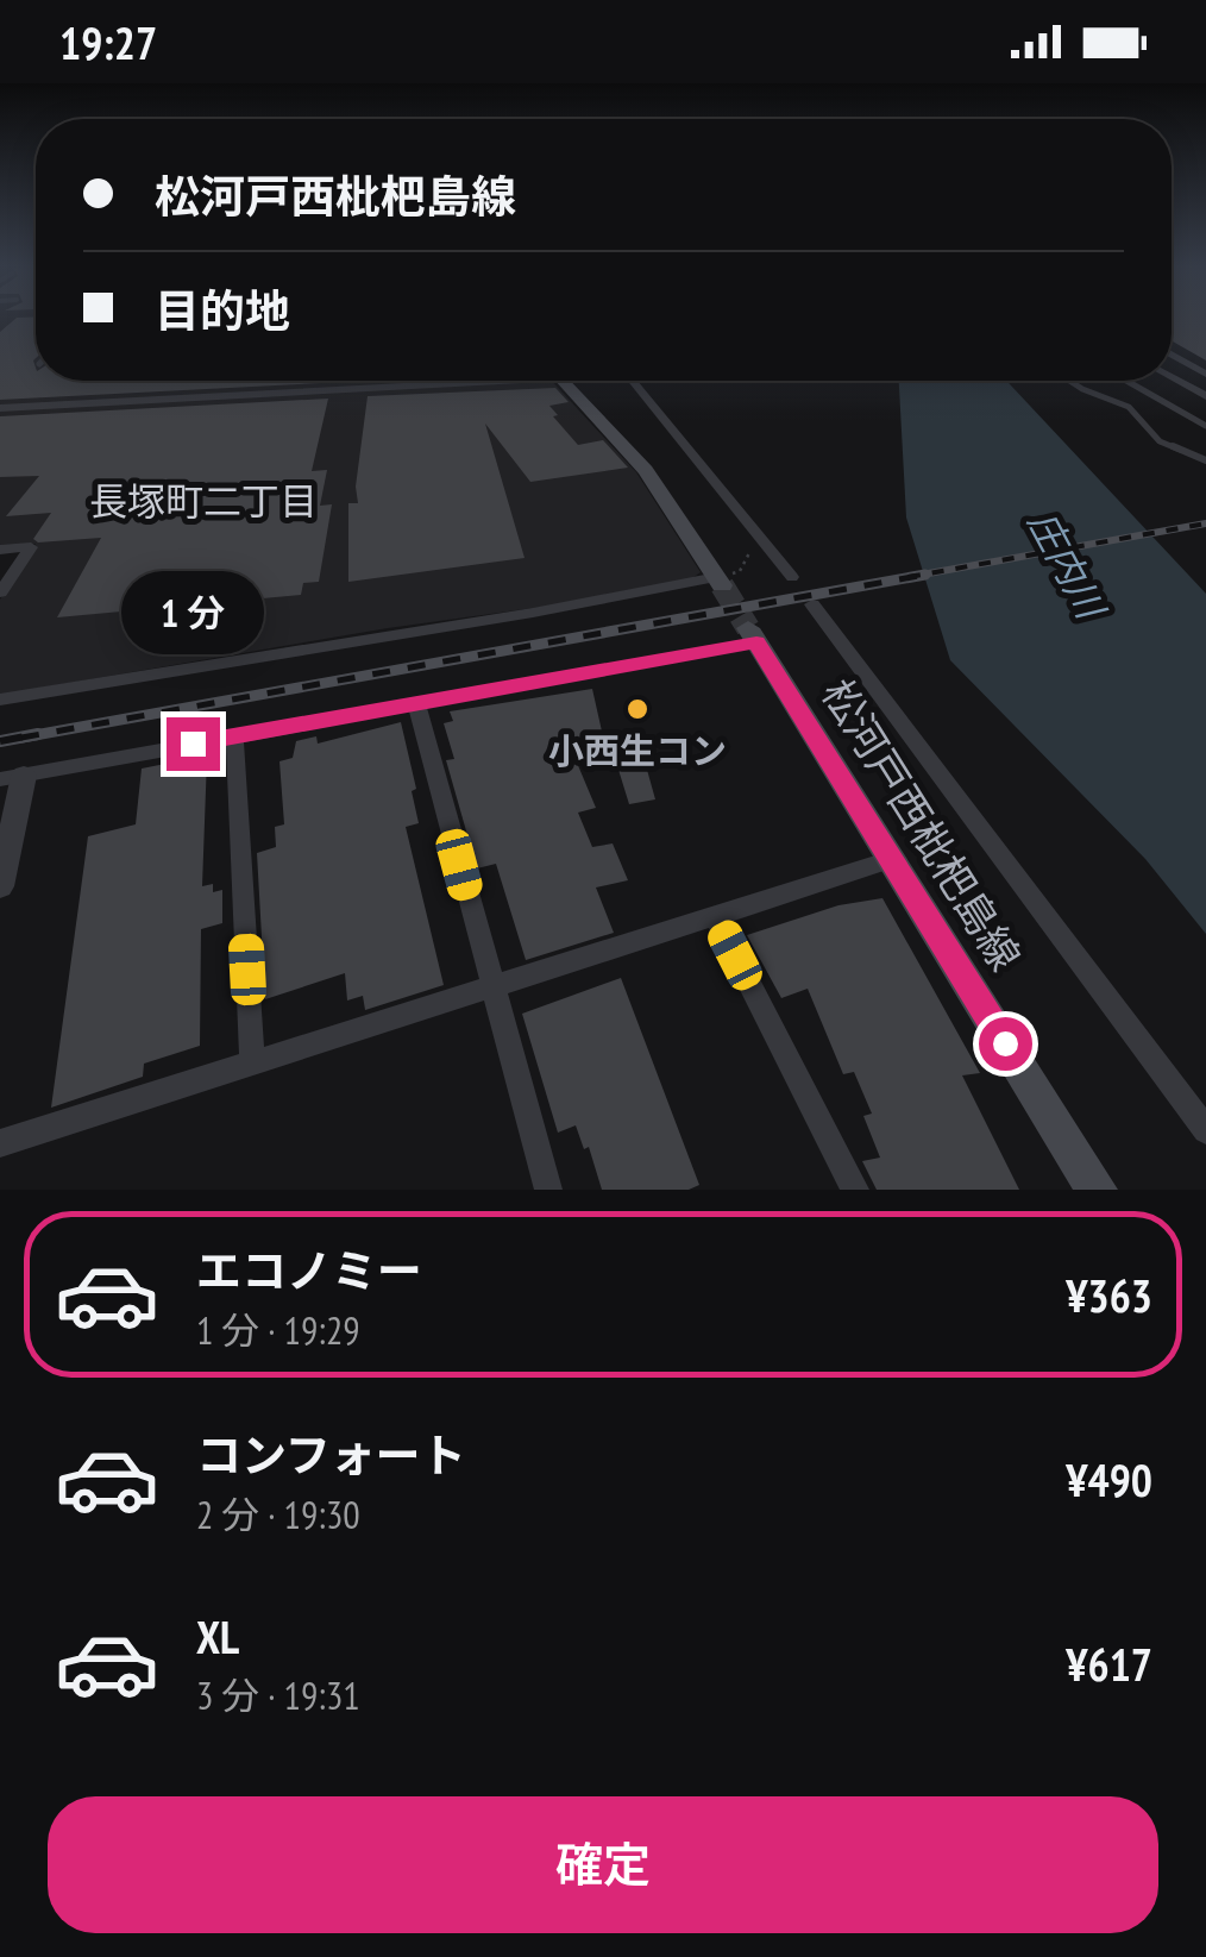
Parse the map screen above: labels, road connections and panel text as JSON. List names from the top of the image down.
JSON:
{
  "streets": {
    "main road": ["松河戸西枇杷島線"]
  },
  "districts": ["長塚町二丁目"],
  "water": ["庄内川"],
  "places": ["小西生コン"],
  "page": {
    "status": "19:27",
    "banner": ["松河戸西枇杷島線", "目的地"],
    "bubble": "1 分",
    "list": [
      {
        "name": "エコノミー",
        "note": "1 分 · 19:29",
        "value": "¥363"
      },
      {
        "name": "コンフォート",
        "note": "2 分 · 19:30",
        "value": "¥490"
      },
      {
        "name": "XL",
        "note": "3 分 · 19:31",
        "value": "¥617"
      }
    ],
    "buttons": "確定"
  }
}
